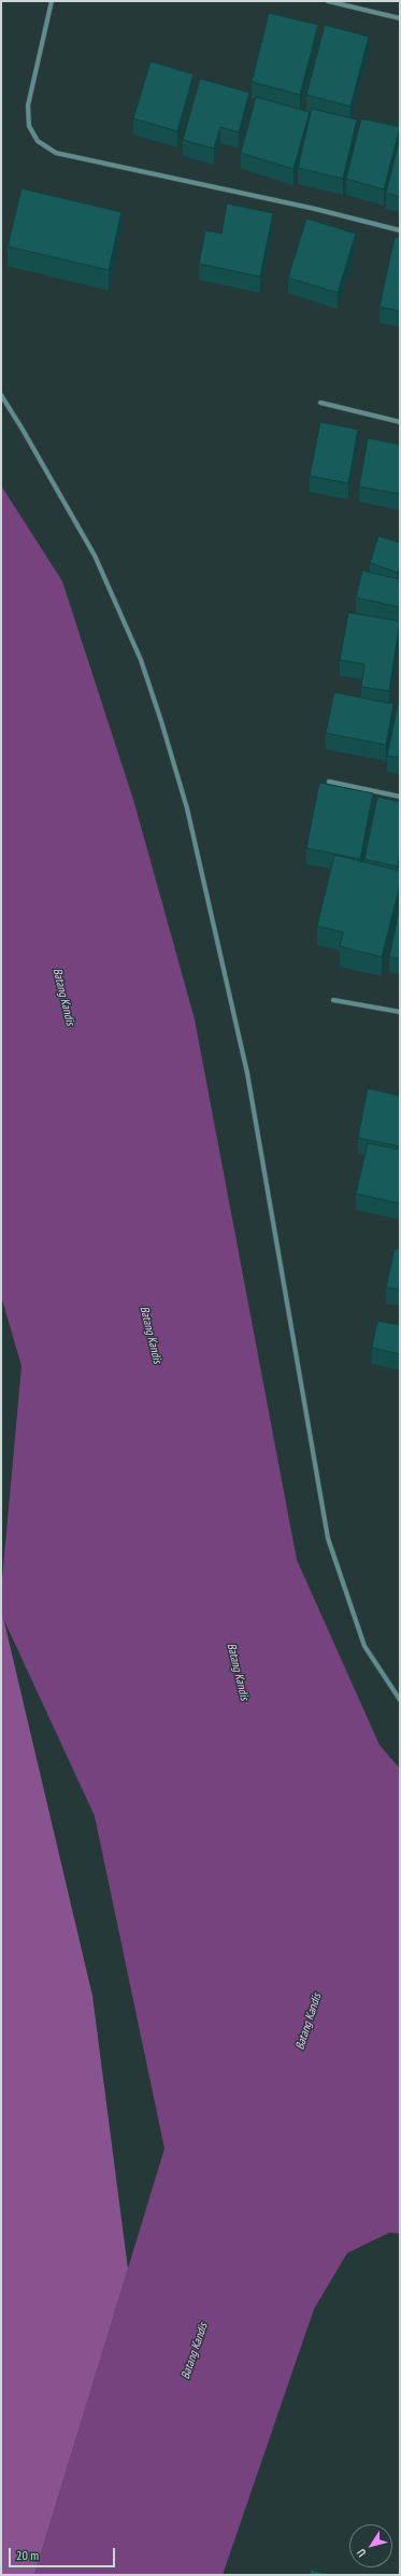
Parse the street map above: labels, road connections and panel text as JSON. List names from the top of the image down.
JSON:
{
  "water": ["Batang Kandis"],
  "scale_bar": "20 m",
  "north": "bottom left"
}
